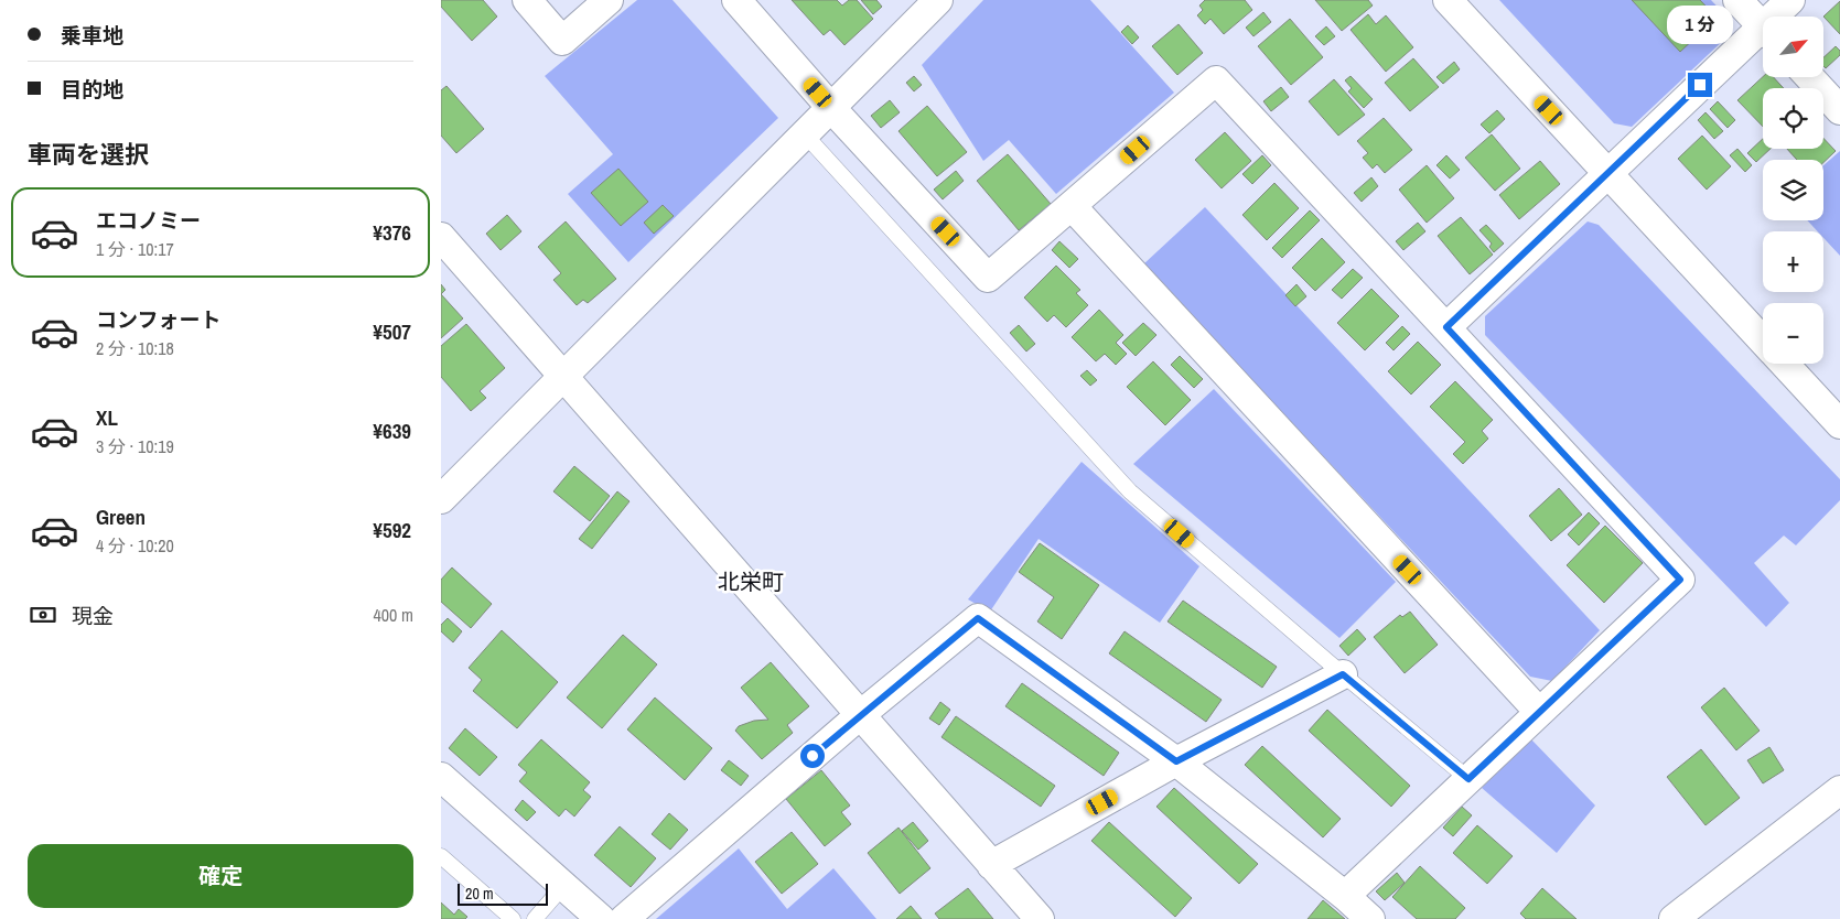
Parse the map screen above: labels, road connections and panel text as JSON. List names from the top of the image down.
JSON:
{
  "districts": ["北栄町"],
  "scale_bar": "20 m",
  "north": "top right",
  "page": {
    "banner": ["乗車地", "目的地"],
    "bubble": "1 分",
    "map_buttons": ["+", "−"],
    "heading": "車両を選択",
    "list": [
      {
        "name": "エコノミー",
        "note": "1 分 · 10:17",
        "value": "¥376"
      },
      {
        "name": "コンフォート",
        "note": "2 分 · 10:18",
        "value": "¥507"
      },
      {
        "name": "XL",
        "note": "3 分 · 10:19",
        "value": "¥639"
      },
      {
        "name": "Green",
        "note": "4 分 · 10:20",
        "value": "¥592"
      }
    ],
    "pay": ["現金", "400 m"],
    "buttons": "確定",
    "scale": "20 m"
  }
}
